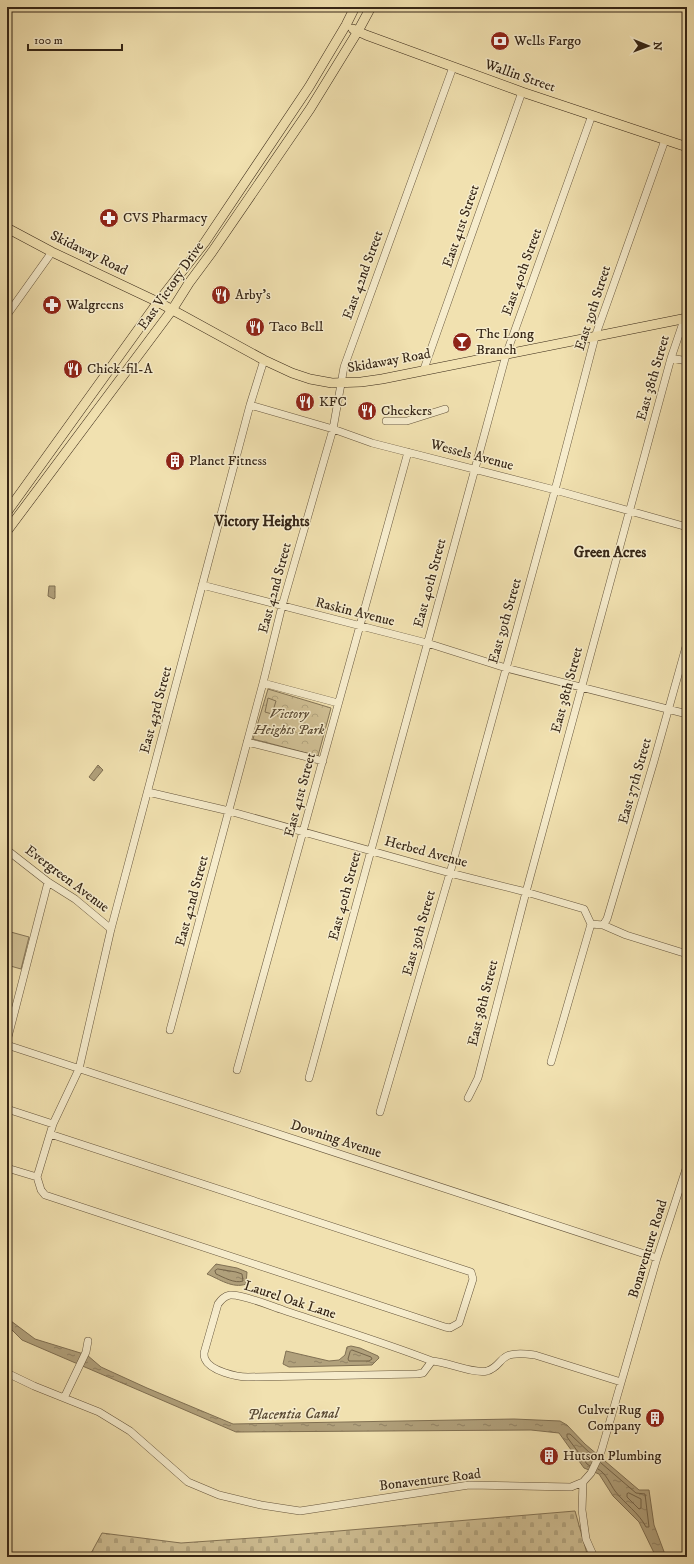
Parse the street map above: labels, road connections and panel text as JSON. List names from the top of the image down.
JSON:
{
  "streets": {
    "main road": ["Wallin Street", "Skidaway Road", "East Victory Drive"],
    "street": [
      "East 41st Street",
      "East 40th Street",
      "East 42nd Street",
      "East 39th Street",
      "East 38th Street",
      "Wessels Avenue",
      "Raskin Avenue",
      "East 43rd Street",
      "East 37th Street",
      "Herbed Avenue",
      "Evergreen Avenue",
      "Downing Avenue",
      "Bonaventure Road",
      "Laurel Oak Lane"
    ]
  },
  "crossings": [
    ["Wallin Street", "East 41st Street"],
    ["Wallin Street", "East 40th Street"],
    ["Wallin Street", "East 42nd Street"],
    ["Wallin Street", "East Victory Drive"],
    ["Wallin Street", "East 39th Street"],
    ["East 41st Street", "Skidaway Road"],
    ["East 41st Street", "Wessels Avenue"],
    ["East 41st Street", "Raskin Avenue"],
    ["East 41st Street", "Herbed Avenue"],
    ["Skidaway Road", "East 40th Street"],
    ["Skidaway Road", "East 42nd Street"],
    ["Skidaway Road", "East Victory Drive"],
    ["Skidaway Road", "East 39th Street"],
    ["Skidaway Road", "East 38th Street"],
    ["Skidaway Road", "East 43rd Street"],
    ["East 40th Street", "Wessels Avenue"],
    ["East 40th Street", "Raskin Avenue"],
    ["East 40th Street", "Herbed Avenue"],
    ["East 42nd Street", "Wessels Avenue"],
    ["East 42nd Street", "Raskin Avenue"],
    ["East 42nd Street", "Herbed Avenue"],
    ["East 39th Street", "Wessels Avenue"],
    ["East 39th Street", "Raskin Avenue"],
    ["East 39th Street", "Herbed Avenue"],
    ["East 38th Street", "Wessels Avenue"],
    ["East 38th Street", "Raskin Avenue"],
    ["East 38th Street", "Herbed Avenue"],
    ["Wessels Avenue", "East 43rd Street"],
    ["Raskin Avenue", "East 43rd Street"],
    ["Raskin Avenue", "East 37th Street"],
    ["East 43rd Street", "Herbed Avenue"],
    ["East 43rd Street", "Evergreen Avenue"],
    ["East 43rd Street", "Downing Avenue"],
    ["Downing Avenue", "Bonaventure Road"],
    ["Bonaventure Road", "Laurel Oak Lane"]
  ],
  "districts": ["Victory Heights", "Green Acres"],
  "water": ["Placentia Canal"],
  "parks": ["Victory Heights Park"],
  "places": {
    "bank": ["Wells Fargo"],
    "pharmacy": ["CVS Pharmacy", "Walgreens"],
    "restaurant": [
      "Arby's",
      "Taco Bell",
      "Chick-fil-A",
      "KFC",
      "Checkers"
    ],
    "bar": ["The Long Branch"],
    "building": ["Planet Fitness", "Culver Rug Company", "Hutson Plumbing"]
  },
  "scale_bar": "100 m",
  "north": "right"
}
